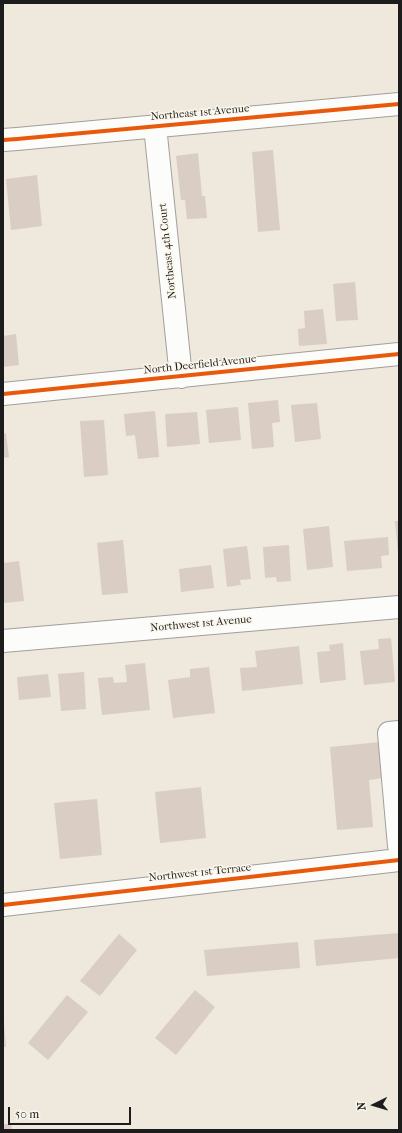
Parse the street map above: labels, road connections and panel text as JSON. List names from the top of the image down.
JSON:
{
  "streets": {
    "street": [
      "Northeast 1st Avenue",
      "Northeast 4th Court",
      "North Deerfield Avenue",
      "Northwest 1st Avenue",
      "Northwest 1st Terrace"
    ]
  },
  "crossings": [
    ["Northeast 1st Avenue", "Northeast 4th Court"],
    ["Northeast 4th Court", "North Deerfield Avenue"]
  ],
  "scale_bar": "50 m",
  "north": "left"
}
